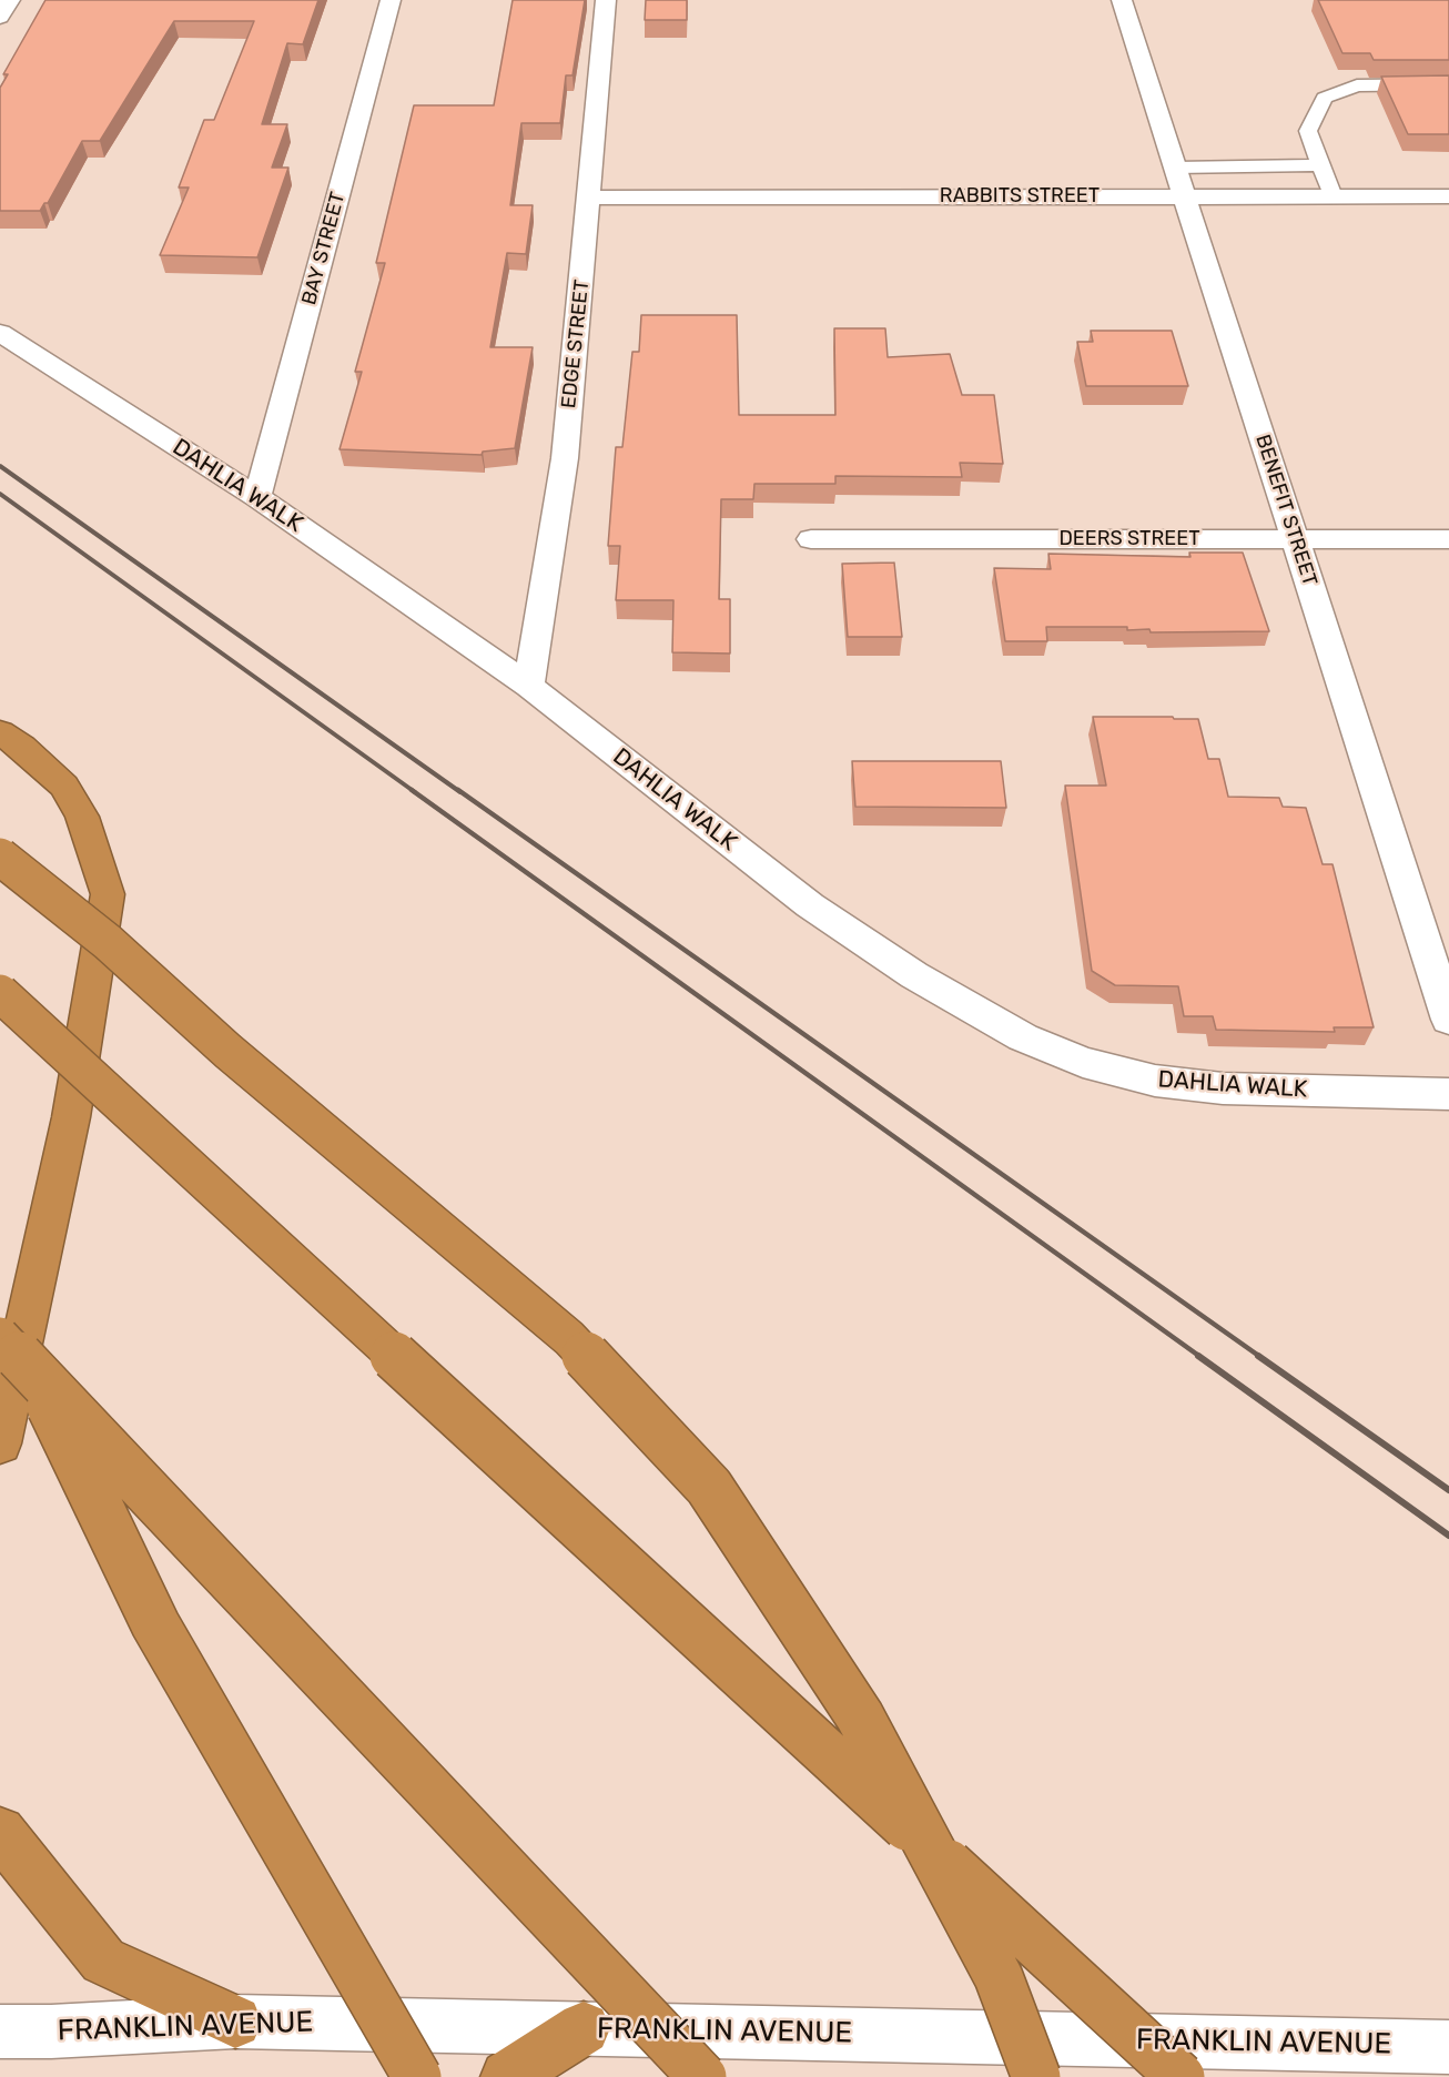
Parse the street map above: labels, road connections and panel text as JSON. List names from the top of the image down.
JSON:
{
  "streets": {
    "street": [
      "RABBITS STREET",
      "BAY STREET",
      "EDGE STREET",
      "DAHLIA WALK",
      "BENEFIT STREET",
      "DEERS STREET",
      "FRANKLIN AVENUE"
    ]
  },
  "crossings": [
    ["RABBITS STREET", "EDGE STREET"],
    ["RABBITS STREET", "BENEFIT STREET"],
    ["BAY STREET", "DAHLIA WALK"],
    ["EDGE STREET", "DAHLIA WALK"],
    ["BENEFIT STREET", "DEERS STREET"]
  ]
}
